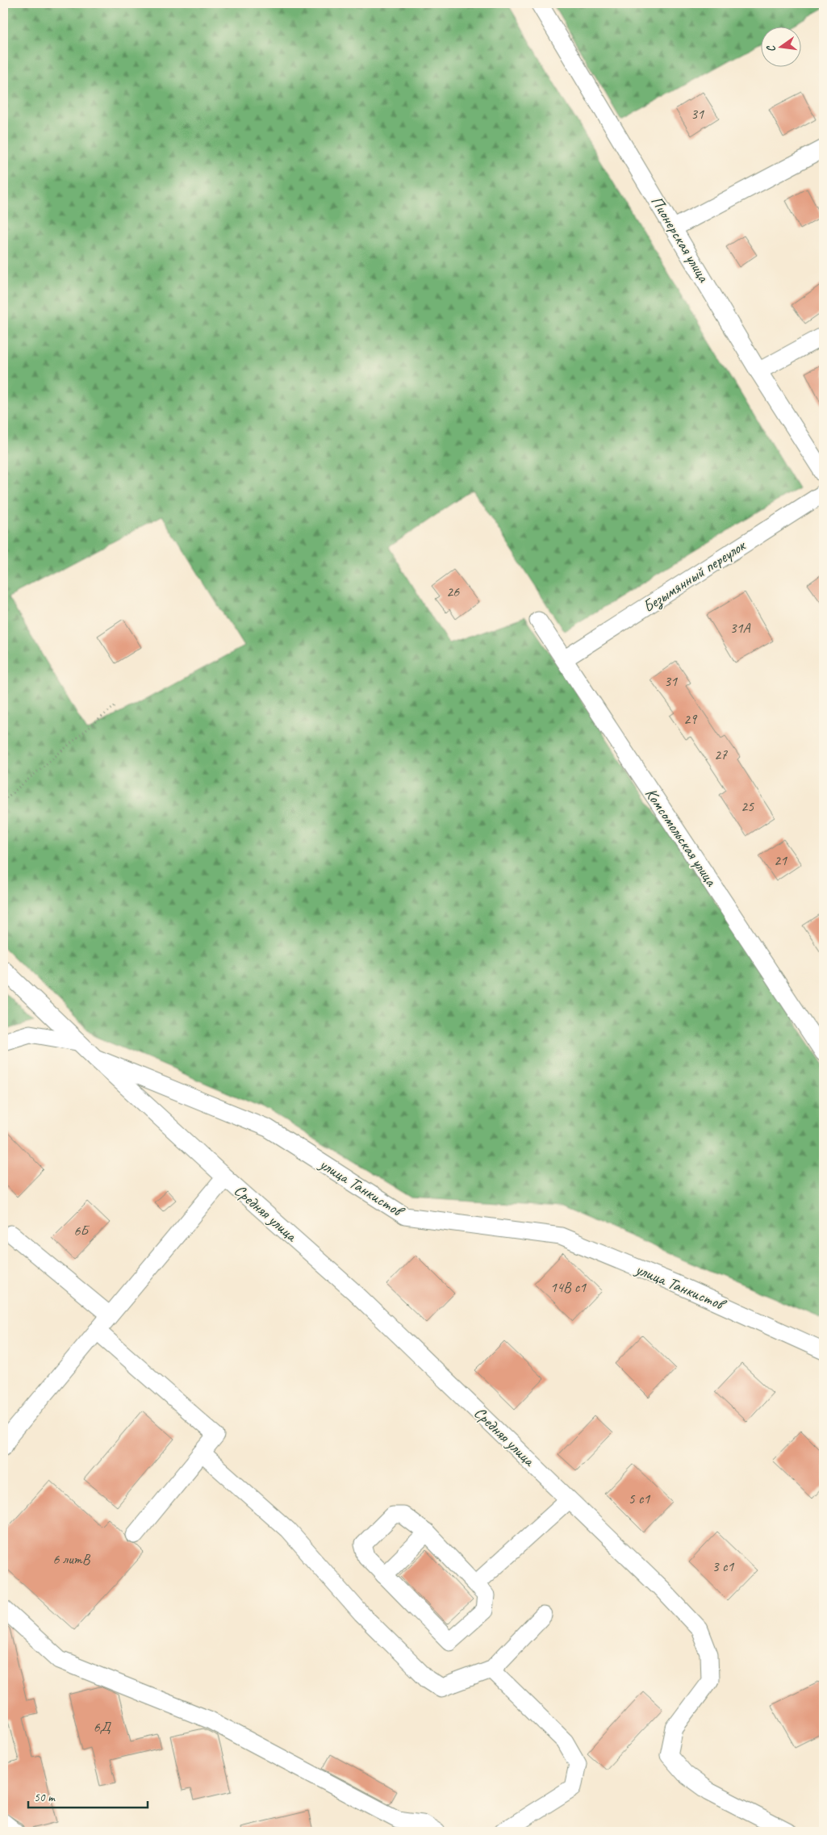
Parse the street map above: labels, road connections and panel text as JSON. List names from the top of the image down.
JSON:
{
  "streets": {
    "street": [
      "Пионерская улица",
      "Безымянный переулок",
      "Комсомольская улица",
      "улица Танкистов",
      "Средняя улица"
    ]
  },
  "crossings": [
    ["Безымянный переулок", "Комсомольская улица"],
    ["улица Танкистов", "Средняя улица"]
  ],
  "house_numbers": [
    "31",
    "26",
    "31А",
    "31",
    "29",
    "27",
    "25",
    "21",
    "6Б",
    "14В с1",
    "5 с1",
    "6 литВ",
    "3 с1",
    "6Д"
  ],
  "scale_bar": "50 m",
  "north": "left"
}
